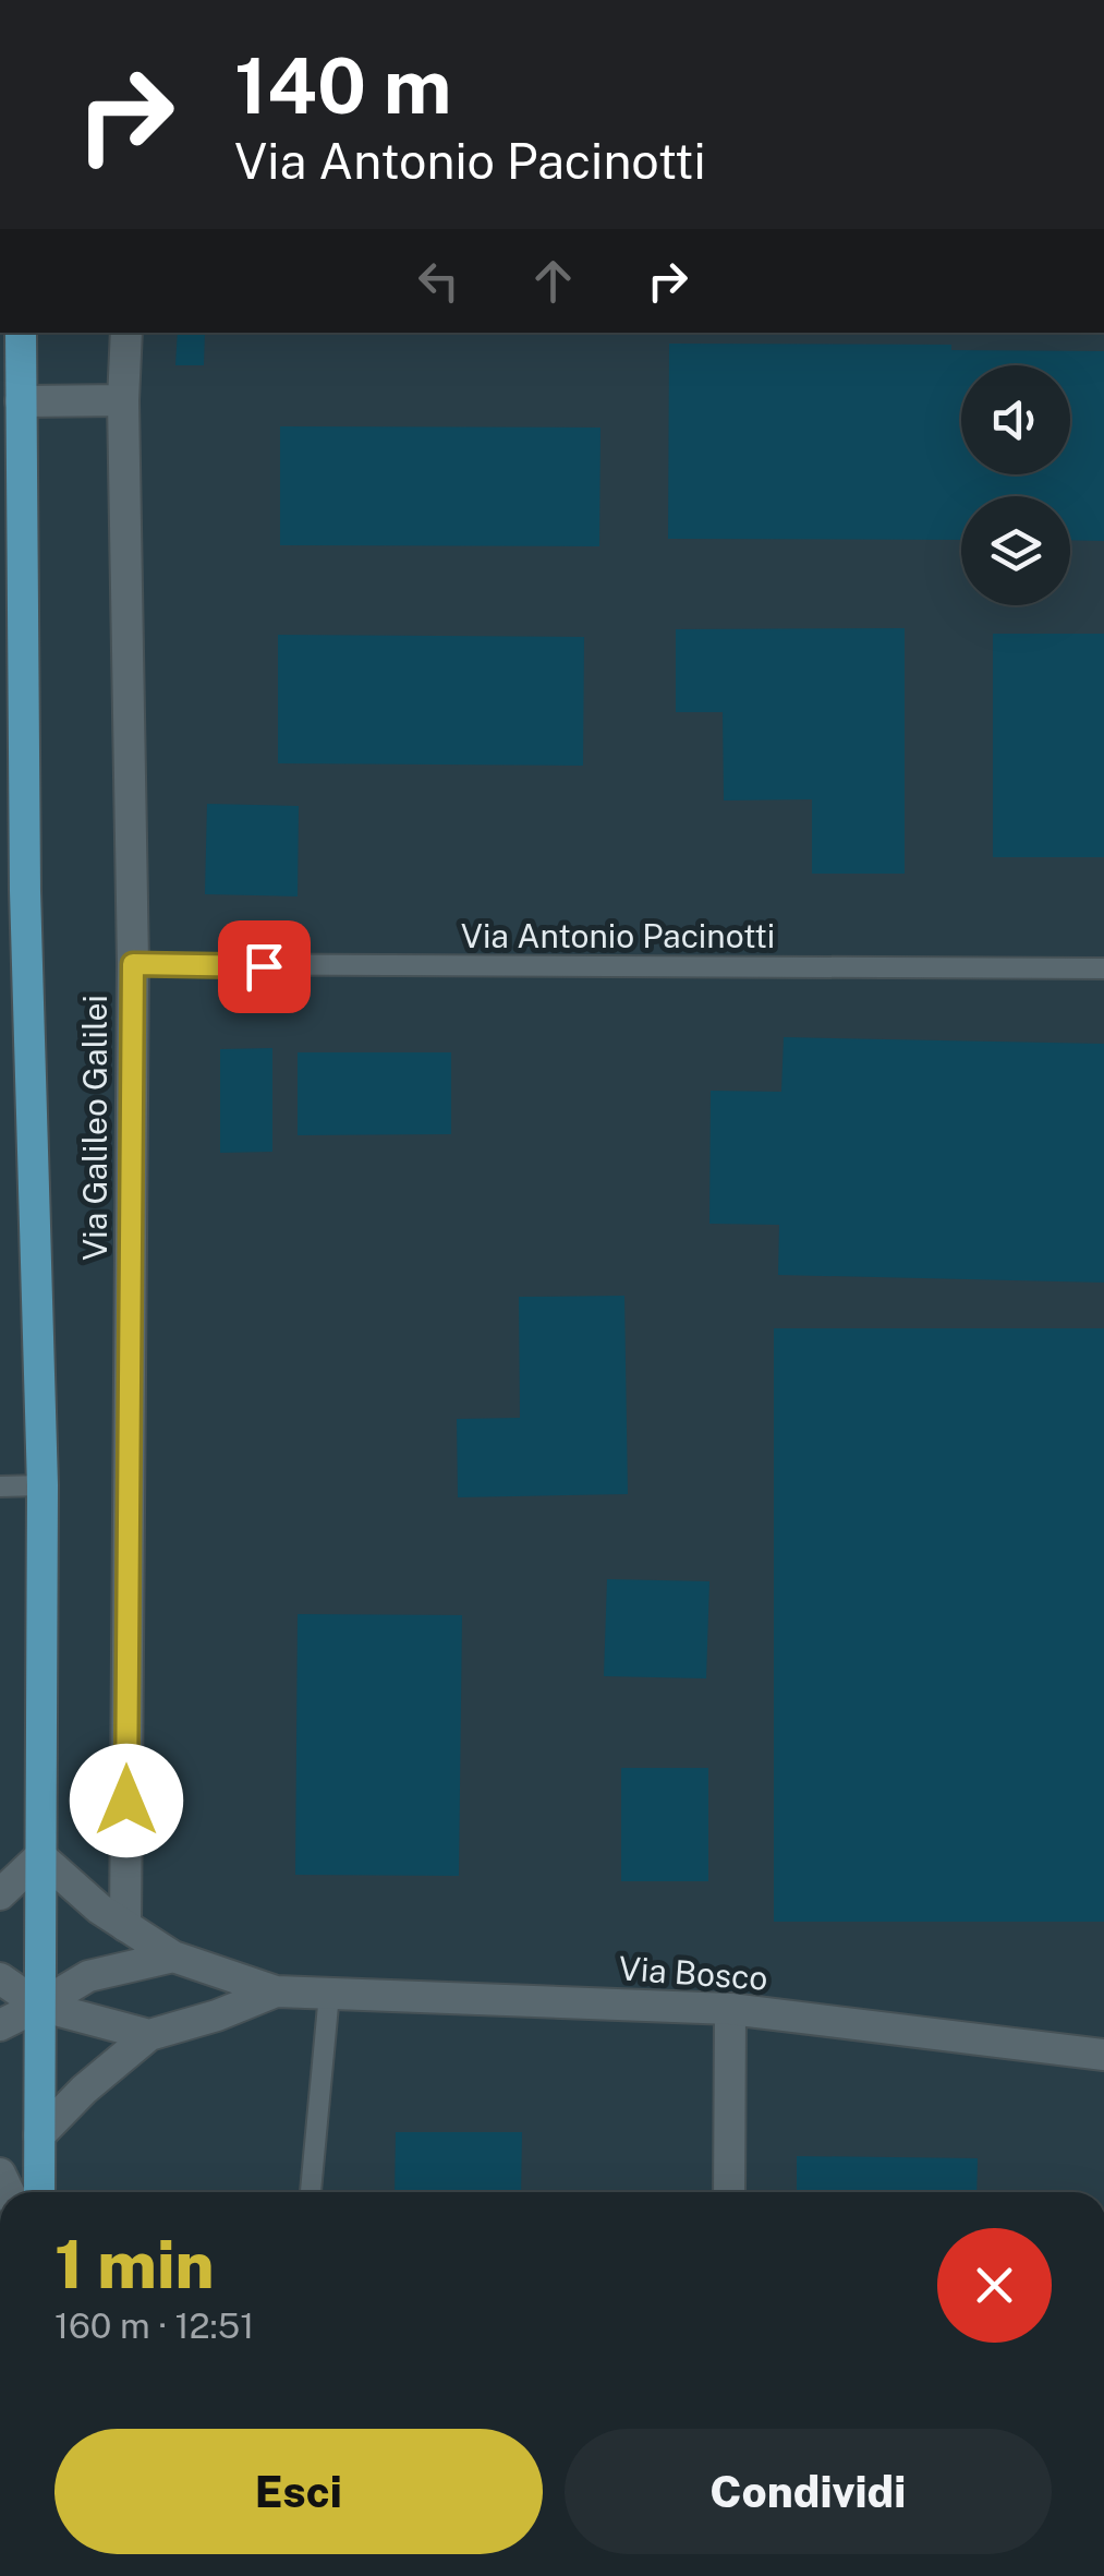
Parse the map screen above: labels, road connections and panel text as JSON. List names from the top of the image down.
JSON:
{
  "streets": {
    "street": ["Via Galileo Galilei", "Via Bosco"],
    "lane": ["Via Antonio Pacinotti"]
  },
  "crossings": [
    ["Via Antonio Pacinotti", "Via Galileo Galilei"],
    ["Via Galileo Galilei", "Via Bosco"]
  ],
  "page": {
    "turn": ["140 m", "Via Antonio Pacinotti"],
    "heading": ["1 min", "160 m · 12:51"],
    "buttons": ["Esci", "Condividi"]
  }
}
